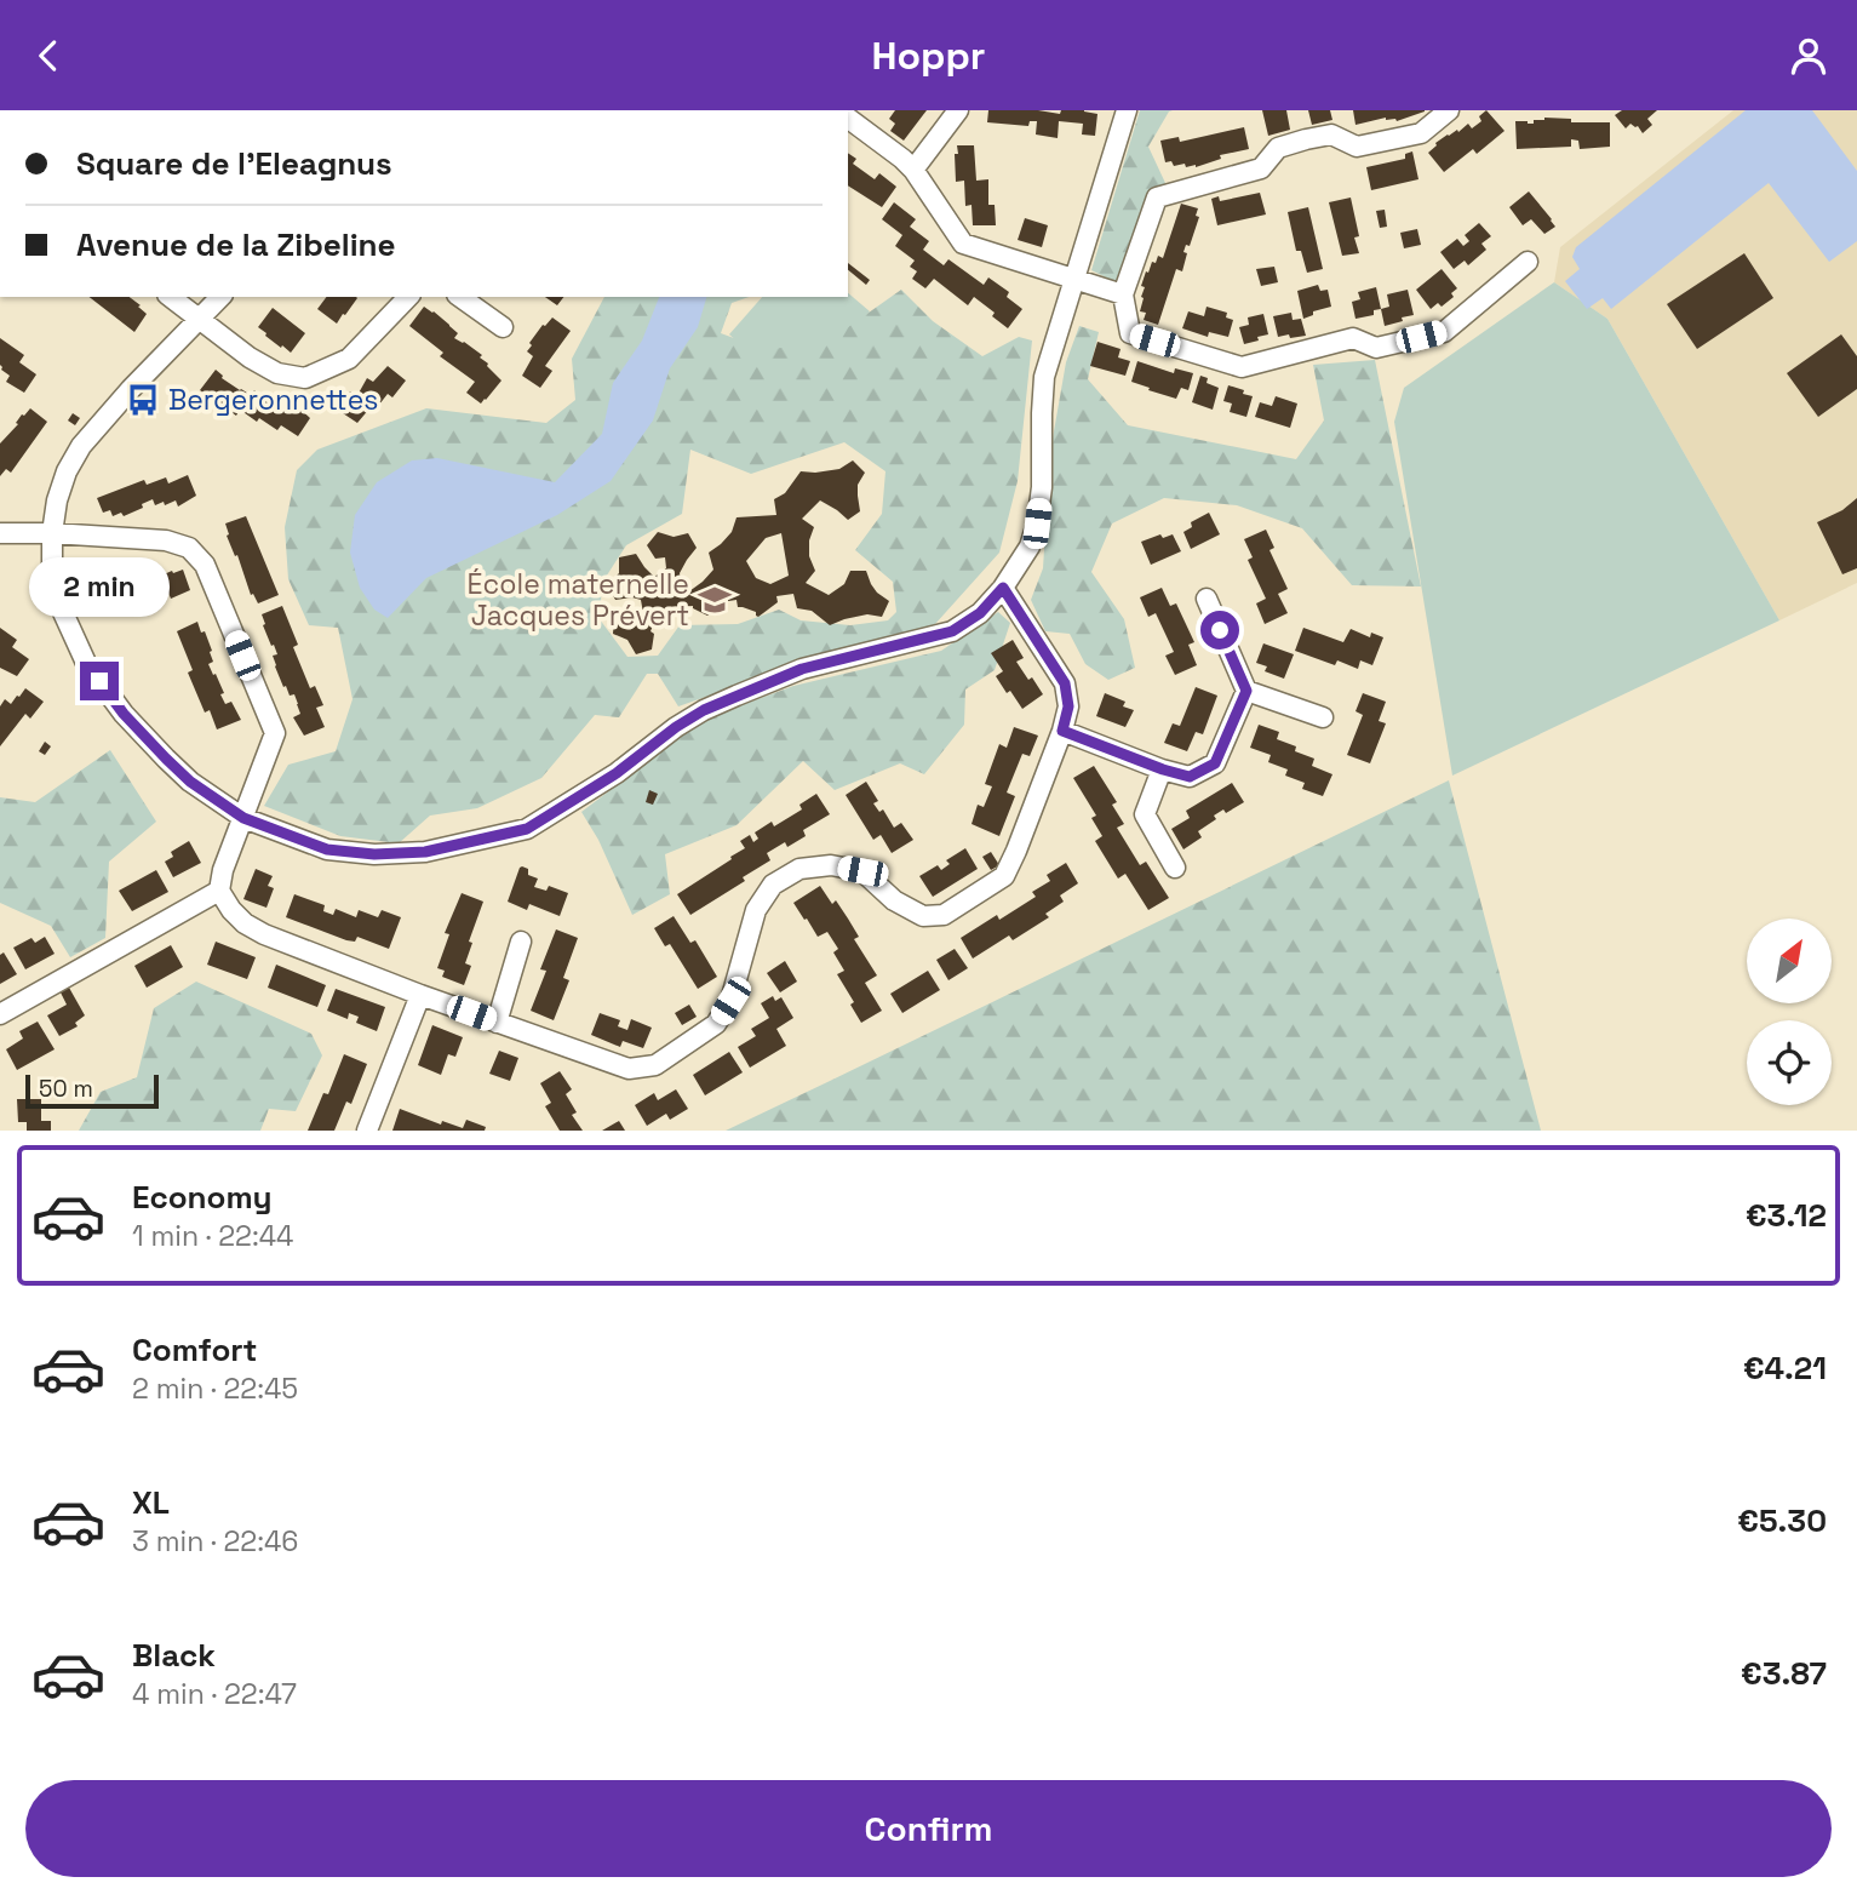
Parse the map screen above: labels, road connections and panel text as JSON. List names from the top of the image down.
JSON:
{
  "places": {
    "bus stop": ["Bergeronnettes"],
    "school or university": ["École maternelle Jacques Prévert"]
  },
  "scale_bar": "50 m",
  "north": "top right",
  "page": {
    "header": "Hoppr",
    "banner": ["Square de l'Eleagnus", "Avenue de la Zibeline"],
    "bubble": "2 min",
    "scale": "50 m",
    "list": [
      {
        "name": "Economy",
        "note": "1 min · 22:44",
        "value": "€3.12"
      },
      {
        "name": "Comfort",
        "note": "2 min · 22:45",
        "value": "€4.21"
      },
      {
        "name": "XL",
        "note": "3 min · 22:46",
        "value": "€5.30"
      },
      {
        "name": "Black",
        "note": "4 min · 22:47",
        "value": "€3.87"
      }
    ],
    "buttons": "Confirm"
  }
}
